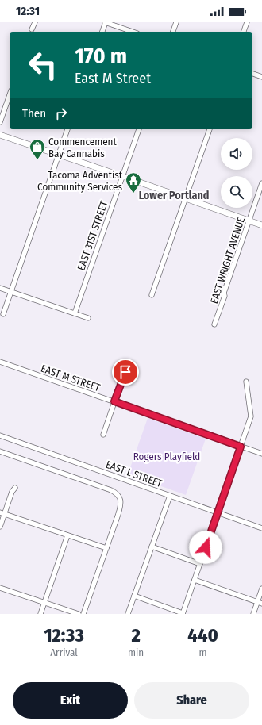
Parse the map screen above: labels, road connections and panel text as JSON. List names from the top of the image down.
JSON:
{
  "streets": {
    "street": [
      "EAST 31ST STREET",
      "EAST WRIGHT AVENUE",
      "EAST M STREET",
      "EAST L STREET"
    ]
  },
  "districts": ["Lower Portland"],
  "parks": ["Rogers Playfield"],
  "places": {
    "shop": ["Commencement Bay Cannabis"],
    "temple": ["Tacoma Adventist Community Services"]
  },
  "page": {
    "status": "12:31",
    "turn": ["170 m", "East M Street"],
    "then": "Then",
    "eta": [
      "12:33",
      "Arrival",
      "2",
      "min",
      "440",
      "m"
    ],
    "buttons": ["Exit", "Share"]
  }
}
